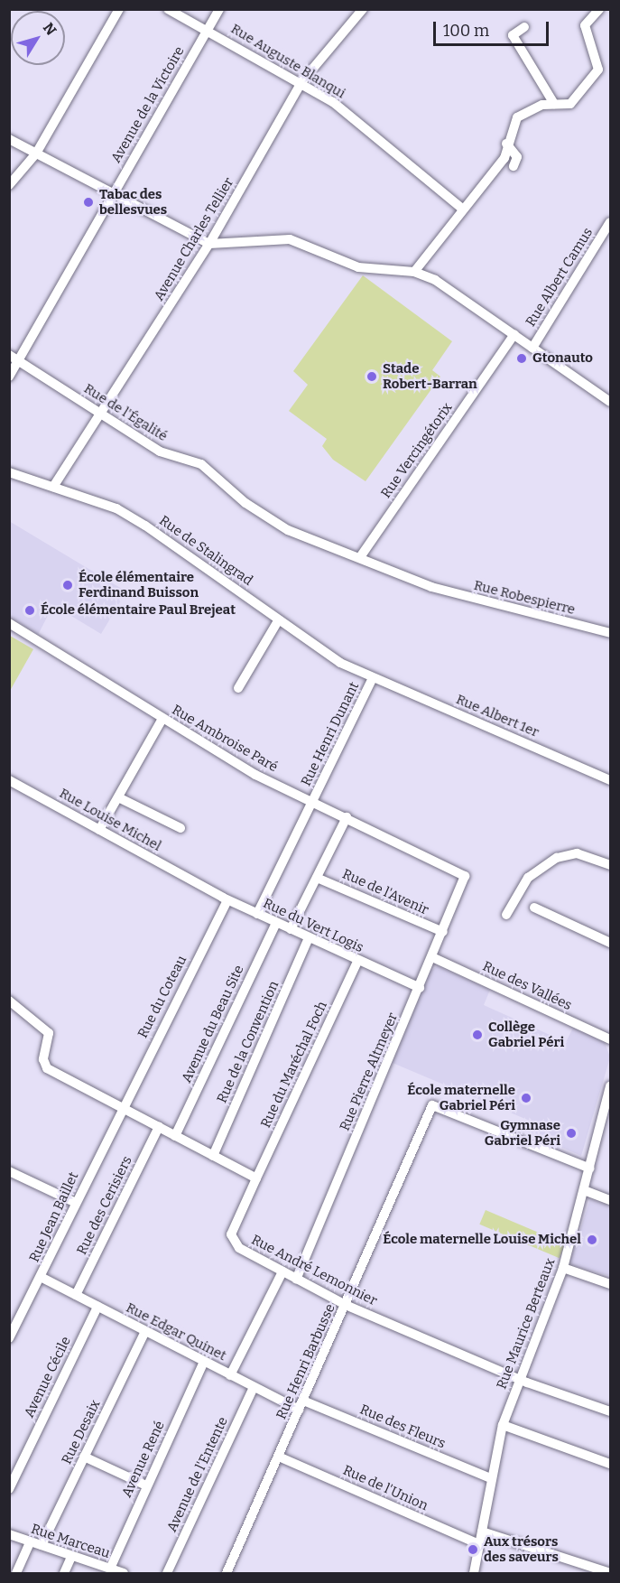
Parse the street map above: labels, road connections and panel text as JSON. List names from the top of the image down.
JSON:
{
  "streets": {
    "street": [
      "Rue Auguste Blanqui",
      "Avenue de la Victoire",
      "Avenue Charles Tellier",
      "Rue Albert Camus",
      "Rue de l'Égalité",
      "Rue Vercingétorix",
      "Rue de Stalingrad",
      "Rue Robespierre",
      "Rue Albert 1er",
      "Rue Henri Dunant",
      "Rue Ambroise Paré",
      "Rue Louise Michel",
      "Rue de l'Avenir",
      "Rue du Vert Logis",
      "Rue des Vallées",
      "Rue du Coteau",
      "Avenue du Beau Site",
      "Rue de la Convention",
      "Rue du Maréchal Foch",
      "Rue Pierre Altmeyer",
      "Rue des Cerisiers",
      "Rue Jean Baillet",
      "Rue André Lemonnier",
      "Rue Maurice Berteaux",
      "Rue Edgar Quinet",
      "Rue Henri Barbusse",
      "Avenue Cécile",
      "Rue des Fleurs",
      "Rue Desaix",
      "Avenue René",
      "Avenue de l'Entente",
      "Rue de l'Union",
      "Rue Marceau"
    ]
  },
  "crossings": [
    ["Rue Auguste Blanqui", "Avenue de la Victoire"],
    ["Rue Auguste Blanqui", "Avenue Charles Tellier"],
    ["Avenue de la Victoire", "Rue de l'Égalité"],
    ["Avenue Charles Tellier", "Rue de l'Égalité"],
    ["Avenue Charles Tellier", "Rue de Stalingrad"],
    ["Rue de l'Égalité", "Rue Vercingétorix"],
    ["Rue de l'Égalité", "Rue Robespierre"],
    ["Rue de Stalingrad", "Rue Albert 1er"],
    ["Rue de Stalingrad", "Rue Henri Dunant"],
    ["Rue Albert 1er", "Rue Henri Dunant"],
    ["Rue Henri Dunant", "Rue Ambroise Paré"],
    ["Rue Henri Dunant", "Rue du Vert Logis"],
    ["Rue Ambroise Paré", "Rue Pierre Altmeyer"],
    ["Rue Louise Michel", "Rue du Vert Logis"],
    ["Rue de l'Avenir", "Rue Pierre Altmeyer"],
    ["Rue du Vert Logis", "Rue du Coteau"],
    ["Rue du Vert Logis", "Avenue du Beau Site"],
    ["Rue du Vert Logis", "Rue de la Convention"],
    ["Rue du Vert Logis", "Rue du Maréchal Foch"],
    ["Rue du Vert Logis", "Rue Pierre Altmeyer"],
    ["Rue des Vallées", "Rue Pierre Altmeyer"],
    ["Rue du Coteau", "Rue Jean Baillet"],
    ["Rue du Maréchal Foch", "Rue André Lemonnier"],
    ["Rue Pierre Altmeyer", "Rue André Lemonnier"],
    ["Rue des Cerisiers", "Rue Edgar Quinet"],
    ["Rue Jean Baillet", "Rue Edgar Quinet"],
    ["Rue André Lemonnier", "Rue Maurice Berteaux"],
    ["Rue André Lemonnier", "Rue Henri Barbusse"],
    ["Rue Maurice Berteaux", "Rue Henri Barbusse"],
    ["Rue Maurice Berteaux", "Rue des Fleurs"],
    ["Rue Maurice Berteaux", "Rue de l'Union"],
    ["Rue Edgar Quinet", "Rue Henri Barbusse"],
    ["Rue Edgar Quinet", "Avenue Cécile"],
    ["Rue Edgar Quinet", "Rue des Fleurs"],
    ["Rue Edgar Quinet", "Rue Desaix"],
    ["Rue Edgar Quinet", "Avenue René"],
    ["Rue Edgar Quinet", "Avenue de l'Entente"],
    ["Rue Henri Barbusse", "Rue des Fleurs"],
    ["Rue Henri Barbusse", "Rue de l'Union"],
    ["Rue Desaix", "Rue Marceau"],
    ["Avenue René", "Rue Marceau"]
  ],
  "places": [
    "Tabac des bellesvues",
    "Gtonauto",
    "Stade Robert-Barran",
    "École élémentaire Ferdinand Buisson",
    "École élémentaire Paul Brejeat",
    "Collège Gabriel Péri",
    "École maternelle Gabriel Péri",
    "Gymnase Gabriel Péri",
    "École maternelle Louise Michel",
    "Aux trésors des saveurs"
  ],
  "scale_bar": "100 m",
  "north": "top right"
}
